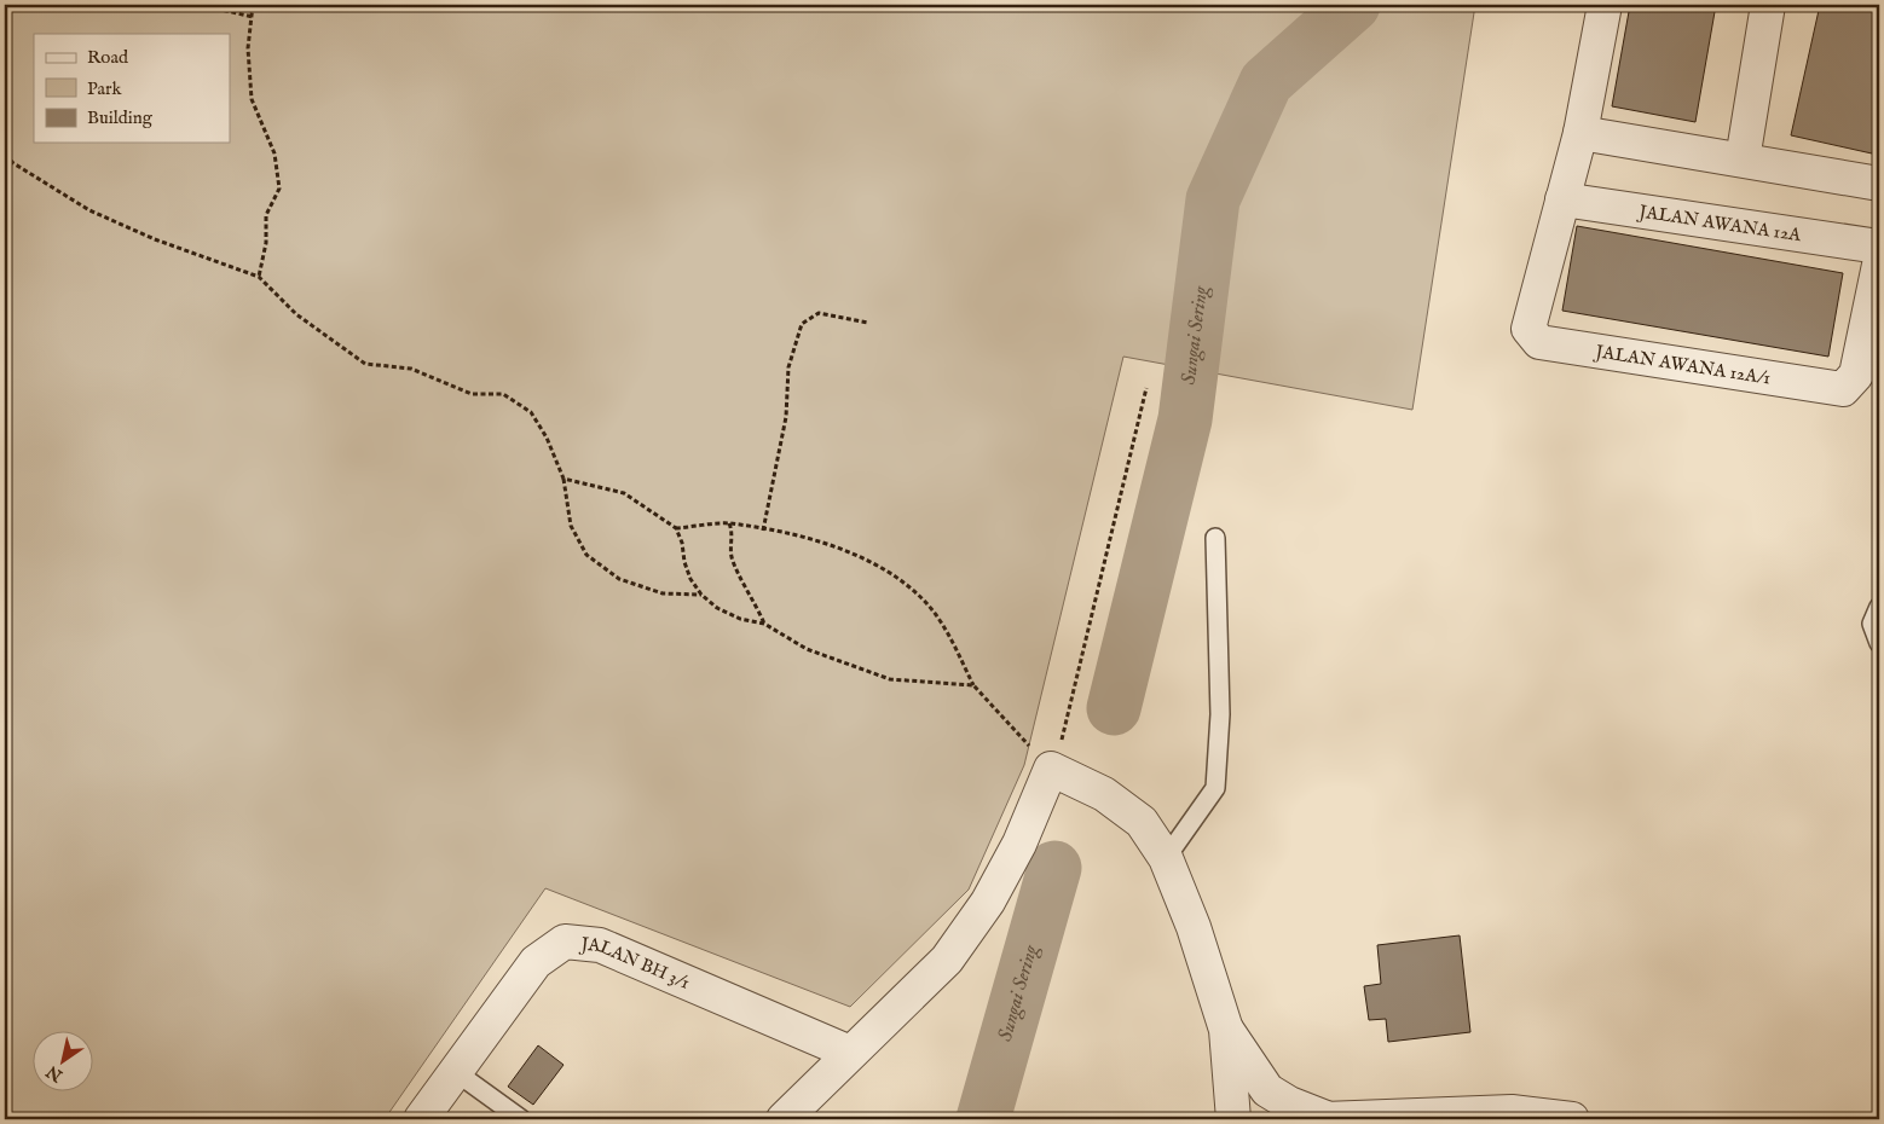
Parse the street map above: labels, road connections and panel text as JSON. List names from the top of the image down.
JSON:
{
  "streets": {
    "street": ["JALAN AWANA 12A", "JALAN AWANA 12A/1", "JALAN BH 3/1"]
  },
  "crossings": [
    ["JALAN AWANA 12A", "JALAN AWANA 12A/1"]
  ],
  "water": ["Sungai Sering"],
  "legend": ["Road", "Park", "Building"],
  "north": "bottom left"
}
